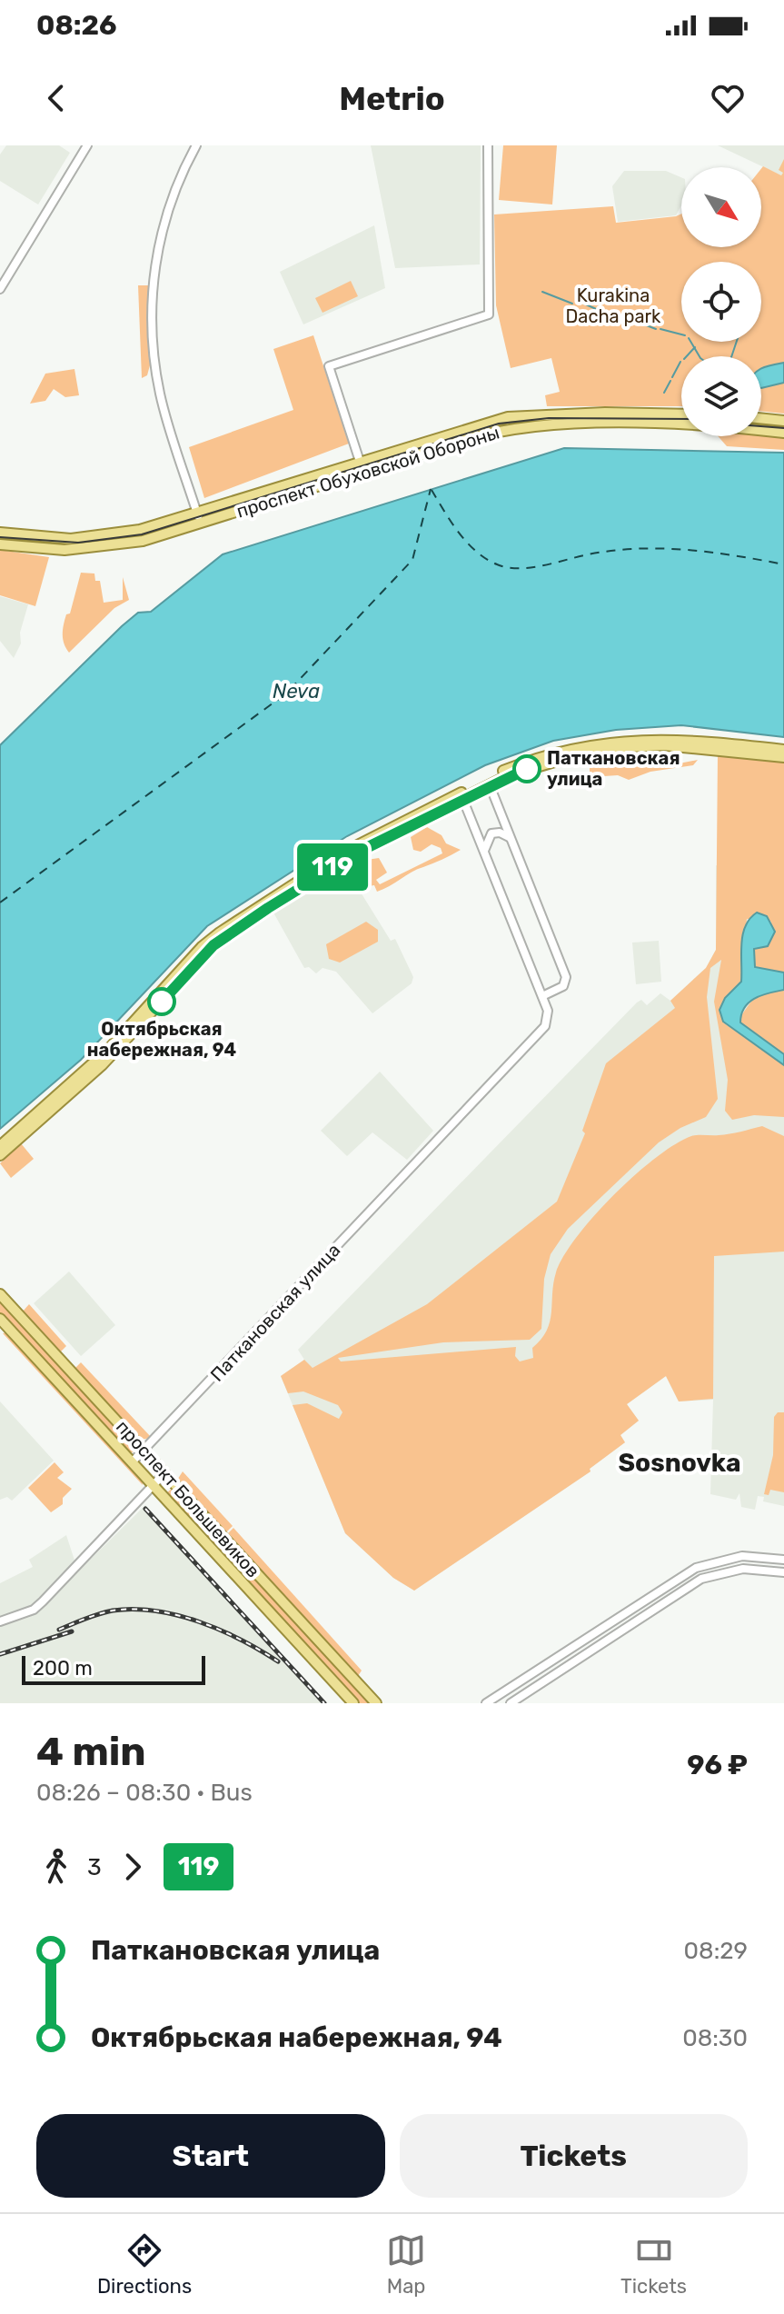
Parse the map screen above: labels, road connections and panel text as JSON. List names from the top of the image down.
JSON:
{
  "streets": {
    "main road": ["проспект Обуховской Обороны", "проспект Большевиков"],
    "street": ["Паткановская улица"]
  },
  "crossings": [
    ["Паткановская улица", "проспект Большевиков"]
  ],
  "districts": ["Sosnovka"],
  "water": ["Neva"],
  "parks": ["Kurakina Dacha park"],
  "places": ["Паткановская улица", "Октябрьская набережная, 94"],
  "lines": ["bus line 119"],
  "scale_bar": "200 m",
  "north": "bottom right",
  "page": {
    "status": "08:26",
    "header": "Metrio",
    "on_map": "119",
    "scale": "200 m",
    "heading": ["4 min", "08:26 – 08:30 · Bus", "96 ₽"],
    "legs": ["3", "119"],
    "list": [
      {
        "name": "Паткановская улица",
        "value": "08:29"
      },
      {
        "name": "Октябрьская набережная, 94",
        "value": "08:30"
      }
    ],
    "buttons": ["Start", "Tickets"],
    "tabs": ["Directions", "Map", "Tickets"]
  }
}
